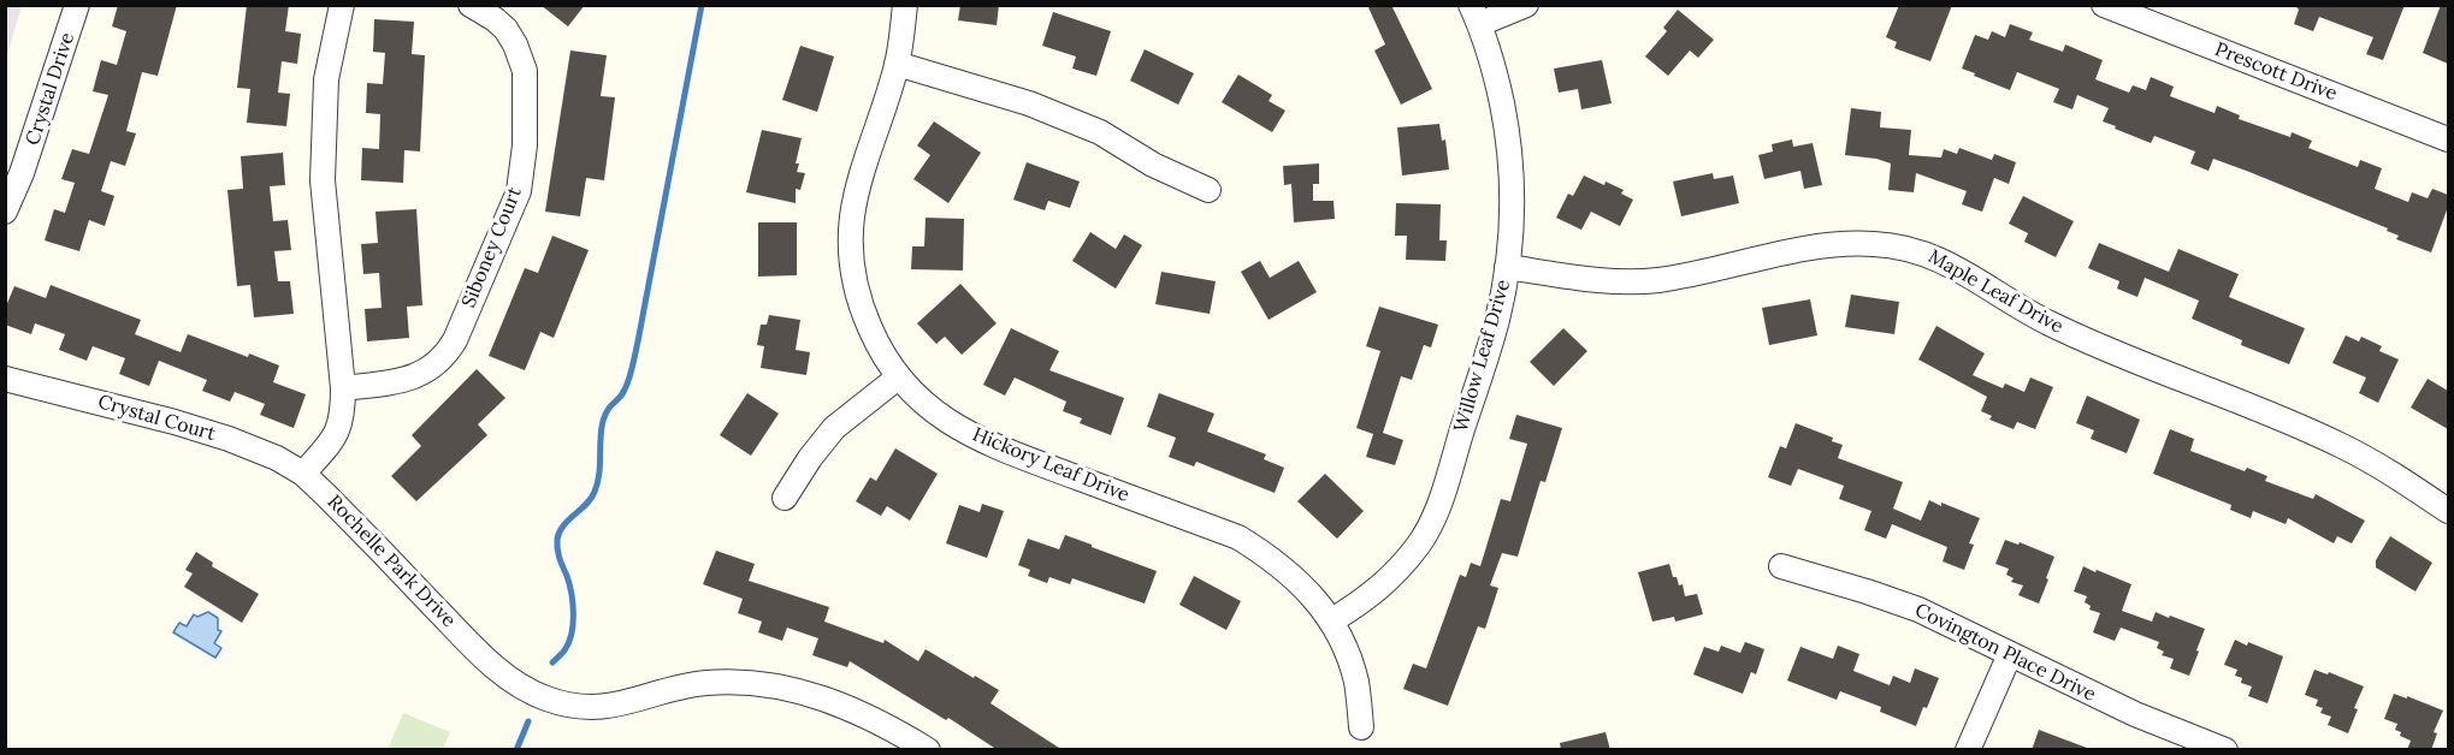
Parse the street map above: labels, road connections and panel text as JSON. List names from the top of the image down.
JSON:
{
  "streets": {
    "street": [
      "Prescott Drive",
      "Crystal Drive",
      "Siboney Court",
      "Maple Leaf Drive",
      "Willow Leaf Drive",
      "Crystal Court",
      "Hickory Leaf Drive",
      "Rochelle Park Drive",
      "Covington Place Drive"
    ]
  },
  "crossings": [
    ["Maple Leaf Drive", "Willow Leaf Drive"],
    ["Willow Leaf Drive", "Hickory Leaf Drive"],
    ["Crystal Court", "Rochelle Park Drive"]
  ]
}
